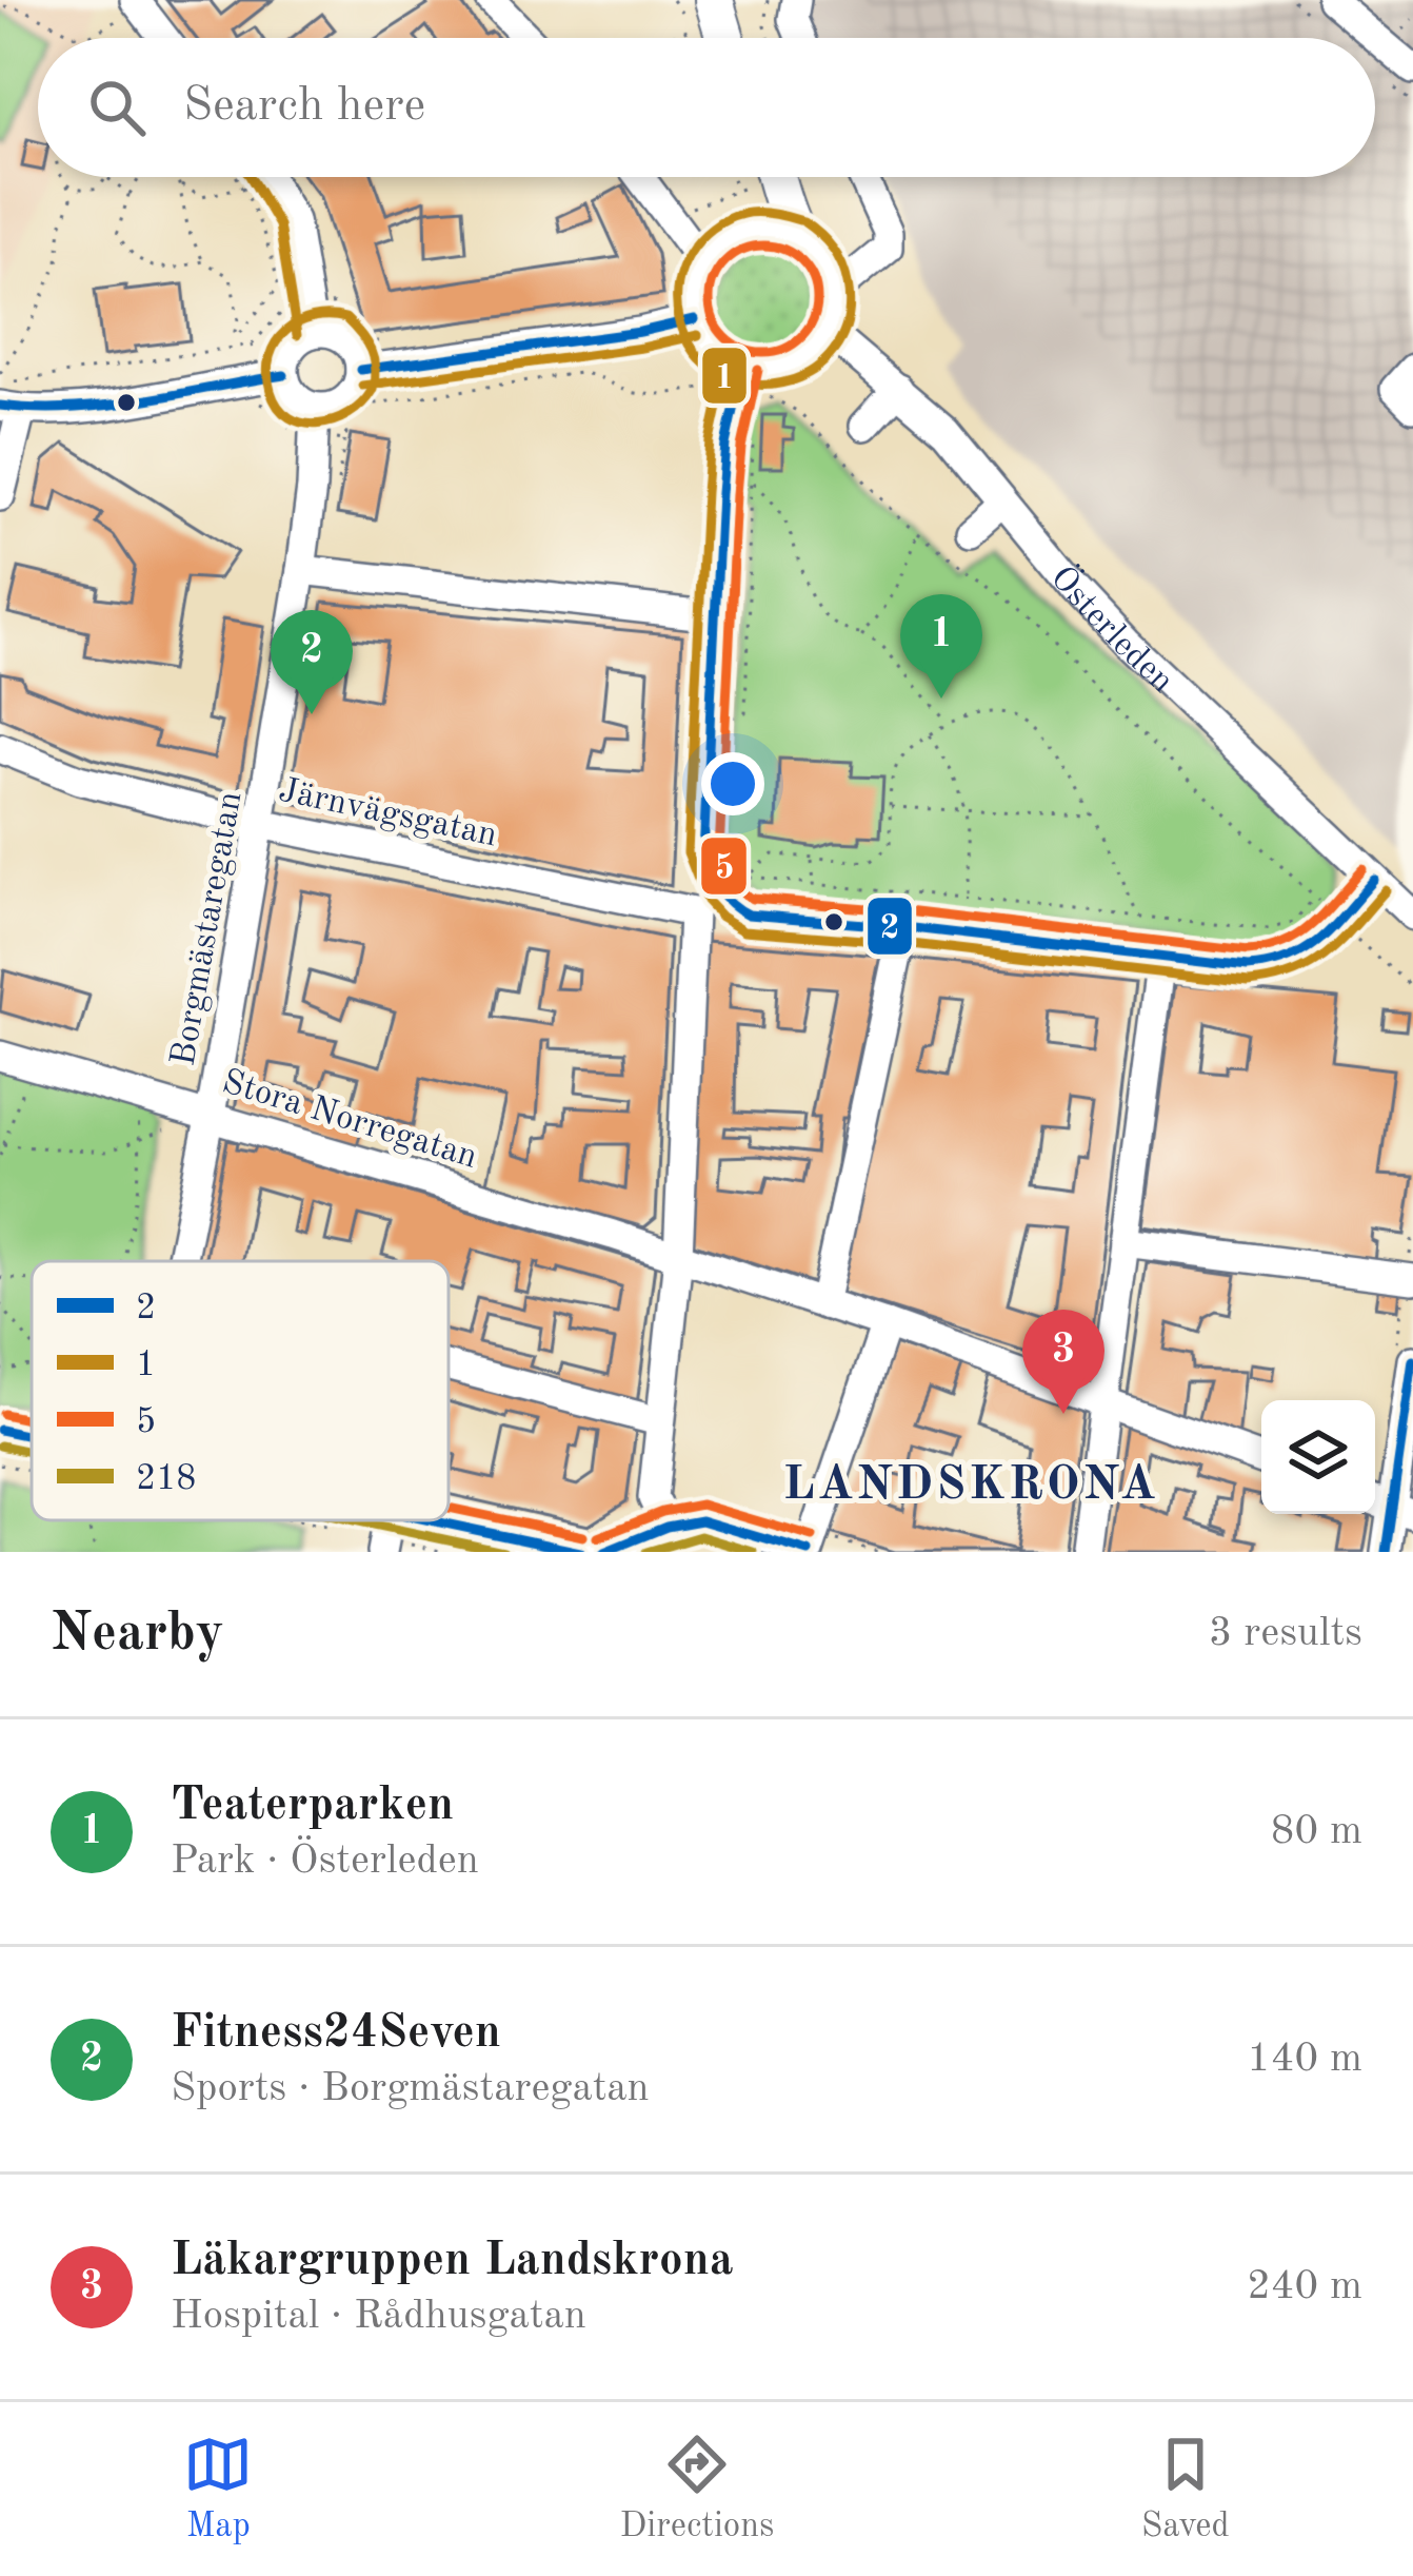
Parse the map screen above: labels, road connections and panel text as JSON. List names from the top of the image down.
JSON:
{
  "streets": {
    "street": [
      "Österleden",
      "Järnvägsgatan",
      "Borgmästaregatan",
      "Stora Norregatan"
    ]
  },
  "crossings": [
    ["Järnvägsgatan", "Borgmästaregatan"],
    ["Järnvägsgatan", "Stora Norregatan"],
    ["Borgmästaregatan", "Stora Norregatan"]
  ],
  "districts": ["LANDSKRONA"],
  "lines": [
    "transit line 1",
    "transit line 5",
    "transit line 2",
    "transit line 218"
  ],
  "legend": [
    "2",
    "1",
    "5",
    "218"
  ],
  "page": {
    "search": "Search here",
    "pins": ["1", "2", "3"],
    "heading": ["Nearby", "3 results"],
    "list": [
      {
        "mark": "1",
        "name": "Teaterparken",
        "note": "Park · Österleden",
        "value": "80 m"
      },
      {
        "mark": "2",
        "name": "Fitness24Seven",
        "note": "Sports · Borgmästaregatan",
        "value": "140 m"
      },
      {
        "mark": "3",
        "name": "Läkargruppen Landskrona",
        "note": "Hospital · Rådhusgatan",
        "value": "240 m"
      }
    ],
    "nav": ["Map", "Directions", "Saved"]
  }
}
